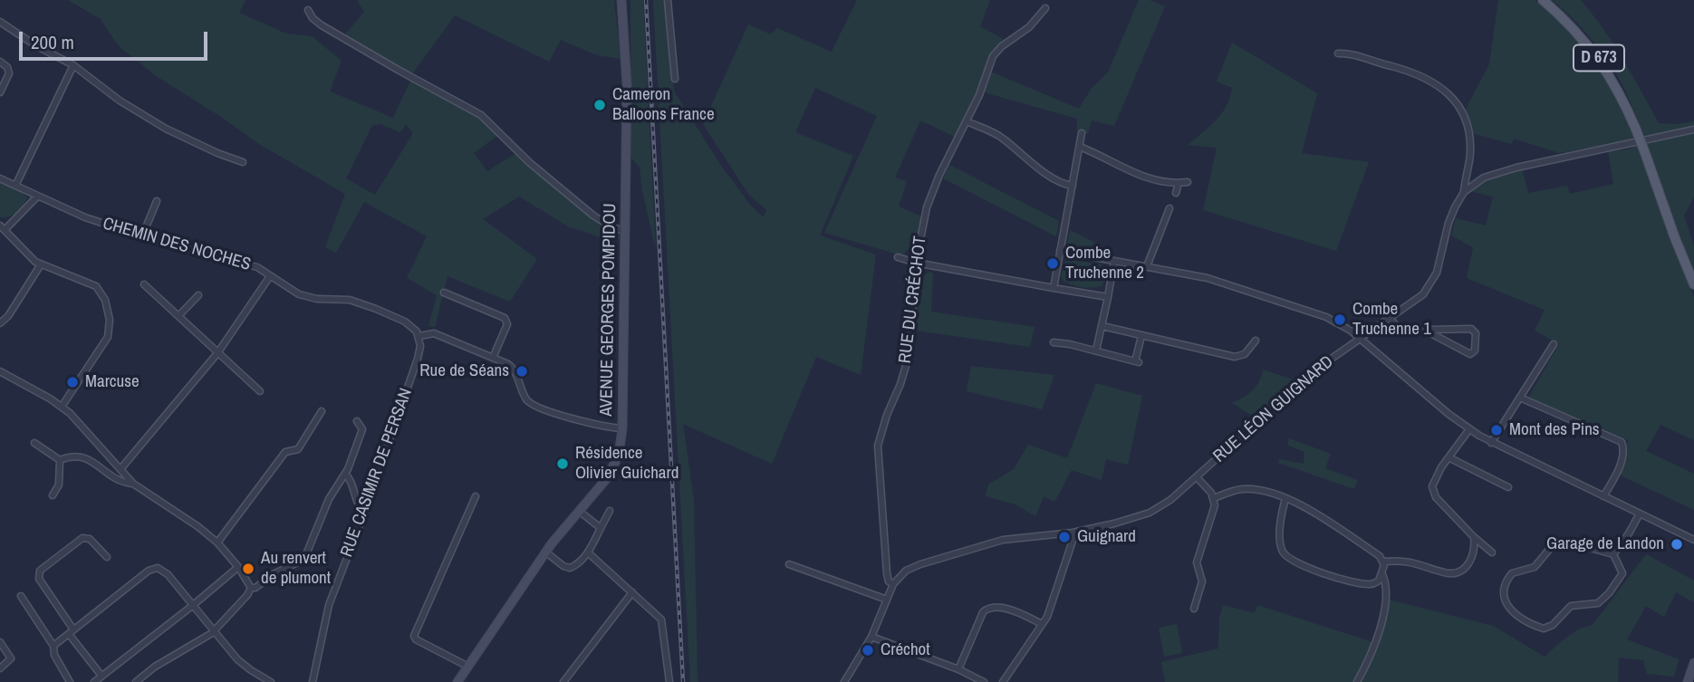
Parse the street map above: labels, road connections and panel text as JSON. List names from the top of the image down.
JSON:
{
  "streets": {
    "main road": ["D 673", "AVENUE GEORGES POMPIDOU"],
    "street": [
      "CHEMIN DES NOCHES",
      "RUE DU CRÉCHOT",
      "RUE LÉON GUIGNARD",
      "RUE CASIMIR DE PERSAN"
    ]
  },
  "crossings": [
    ["CHEMIN DES NOCHES", "RUE CASIMIR DE PERSAN"],
    ["RUE DU CRÉCHOT", "RUE LÉON GUIGNARD"]
  ],
  "places": [
    "Cameron Balloons France",
    "Combe Truchenne 2",
    "Combe Truchenne 1",
    "Rue de Séans",
    "Marcuse",
    "Mont des Pins",
    "Résidence Olivier Guichard",
    "Guignard",
    "Garage de Landon",
    "Au renvert de plumont",
    "Créchot"
  ],
  "scale_bar": "200 m"
}
